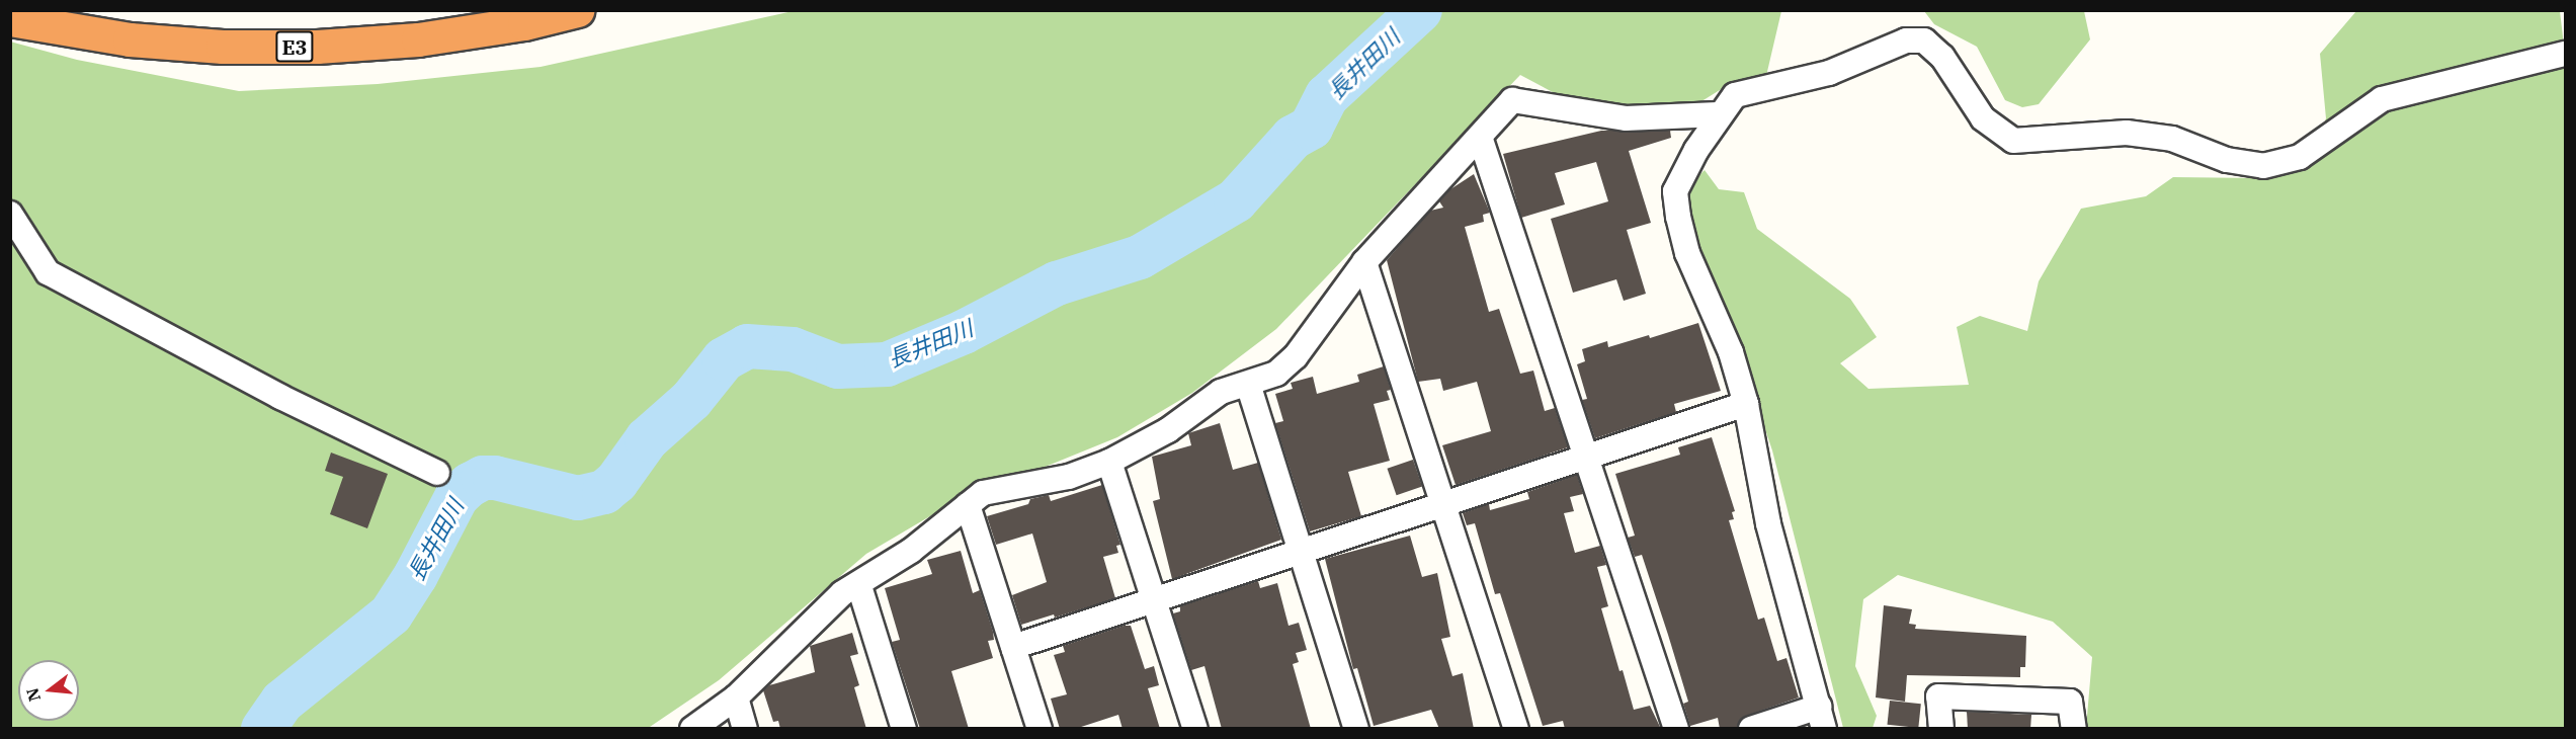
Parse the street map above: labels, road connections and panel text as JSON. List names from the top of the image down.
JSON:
{
  "streets": {
    "highway": ["E3"]
  },
  "water": ["長井田川"],
  "north": "left"
}
